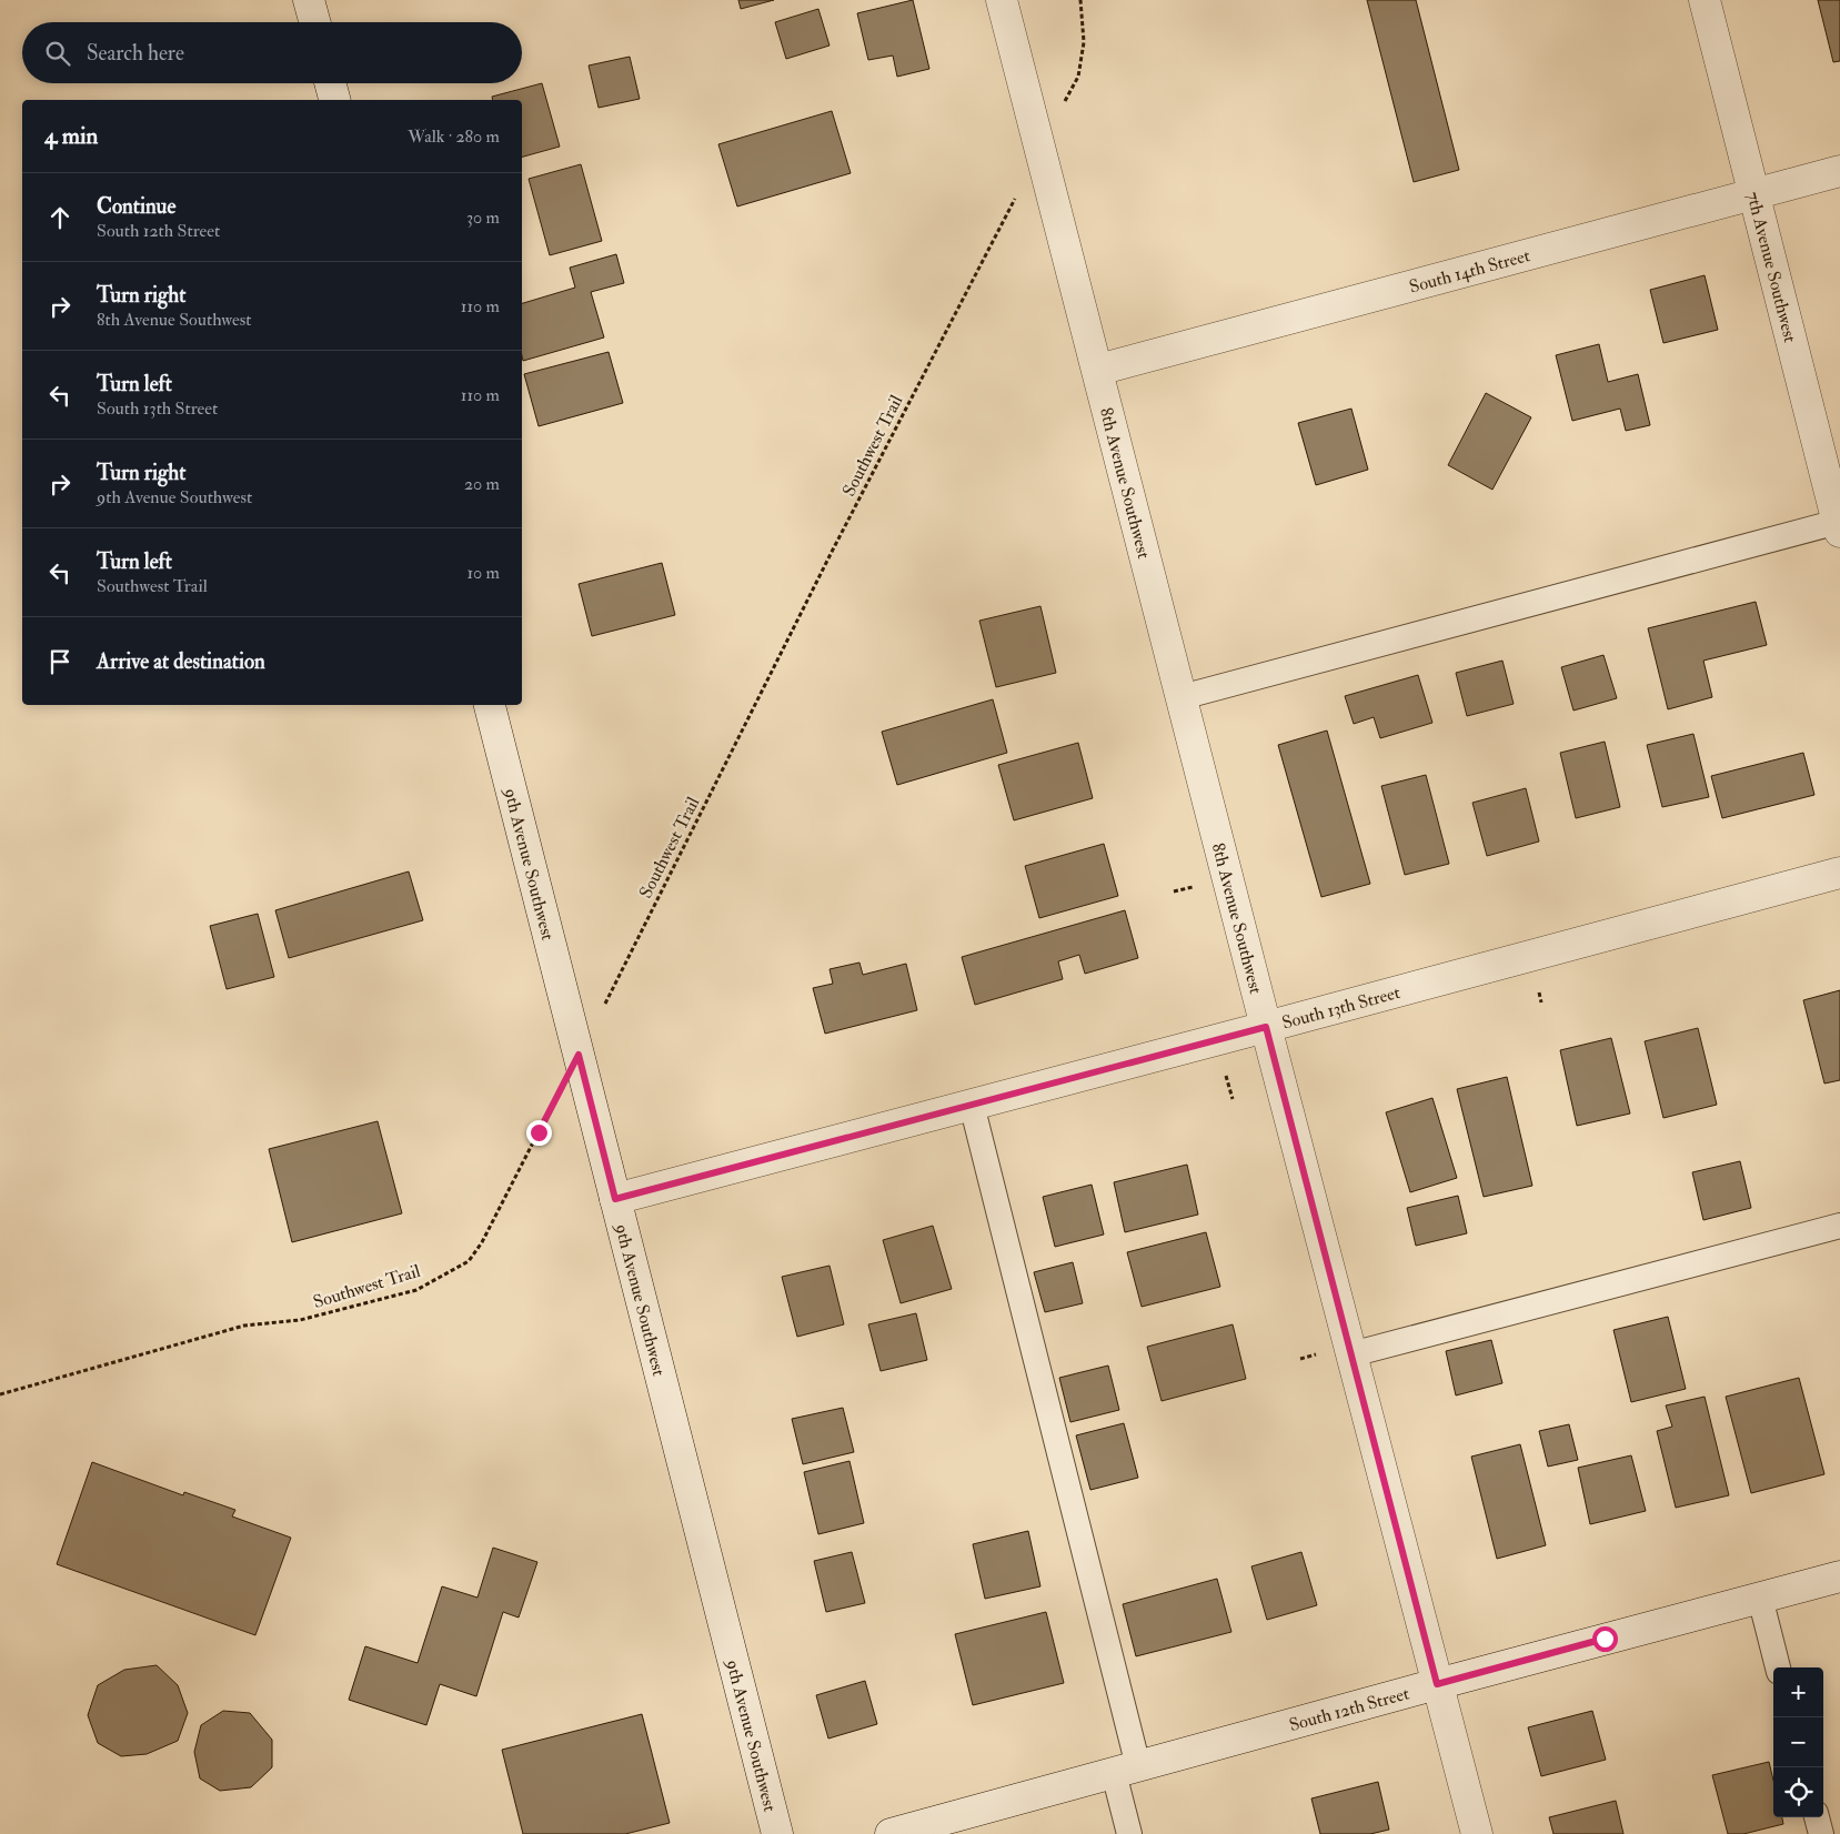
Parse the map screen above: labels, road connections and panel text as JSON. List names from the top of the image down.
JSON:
{
  "streets": {
    "street": [
      "7th Avenue Southwest",
      "South 14th Street",
      "8th Avenue Southwest",
      "9th Avenue Southwest",
      "South 13th Street",
      "South 12th Street"
    ],
    "path": ["Southwest Trail"]
  },
  "crossings": [
    ["7th Avenue Southwest", "South 14th Street"],
    ["South 14th Street", "8th Avenue Southwest"],
    ["Southwest Trail", "9th Avenue Southwest"],
    ["8th Avenue Southwest", "South 13th Street"],
    ["8th Avenue Southwest", "South 12th Street"],
    ["9th Avenue Southwest", "South 13th Street"]
  ],
  "page": {
    "search": "Search here",
    "heading": ["4 min", "Walk · 280 m"],
    "list": [
      ["Continue", "South 12th Street", "30 m"],
      ["Turn right", "8th Avenue Southwest", "110 m"],
      ["Turn left", "South 13th Street", "110 m"],
      ["Turn right", "9th Avenue Southwest", "20 m"],
      ["Turn left", "Southwest Trail", "10 m"],
      "Arrive at destination"
    ],
    "map_buttons": ["+", "−"]
  }
}
